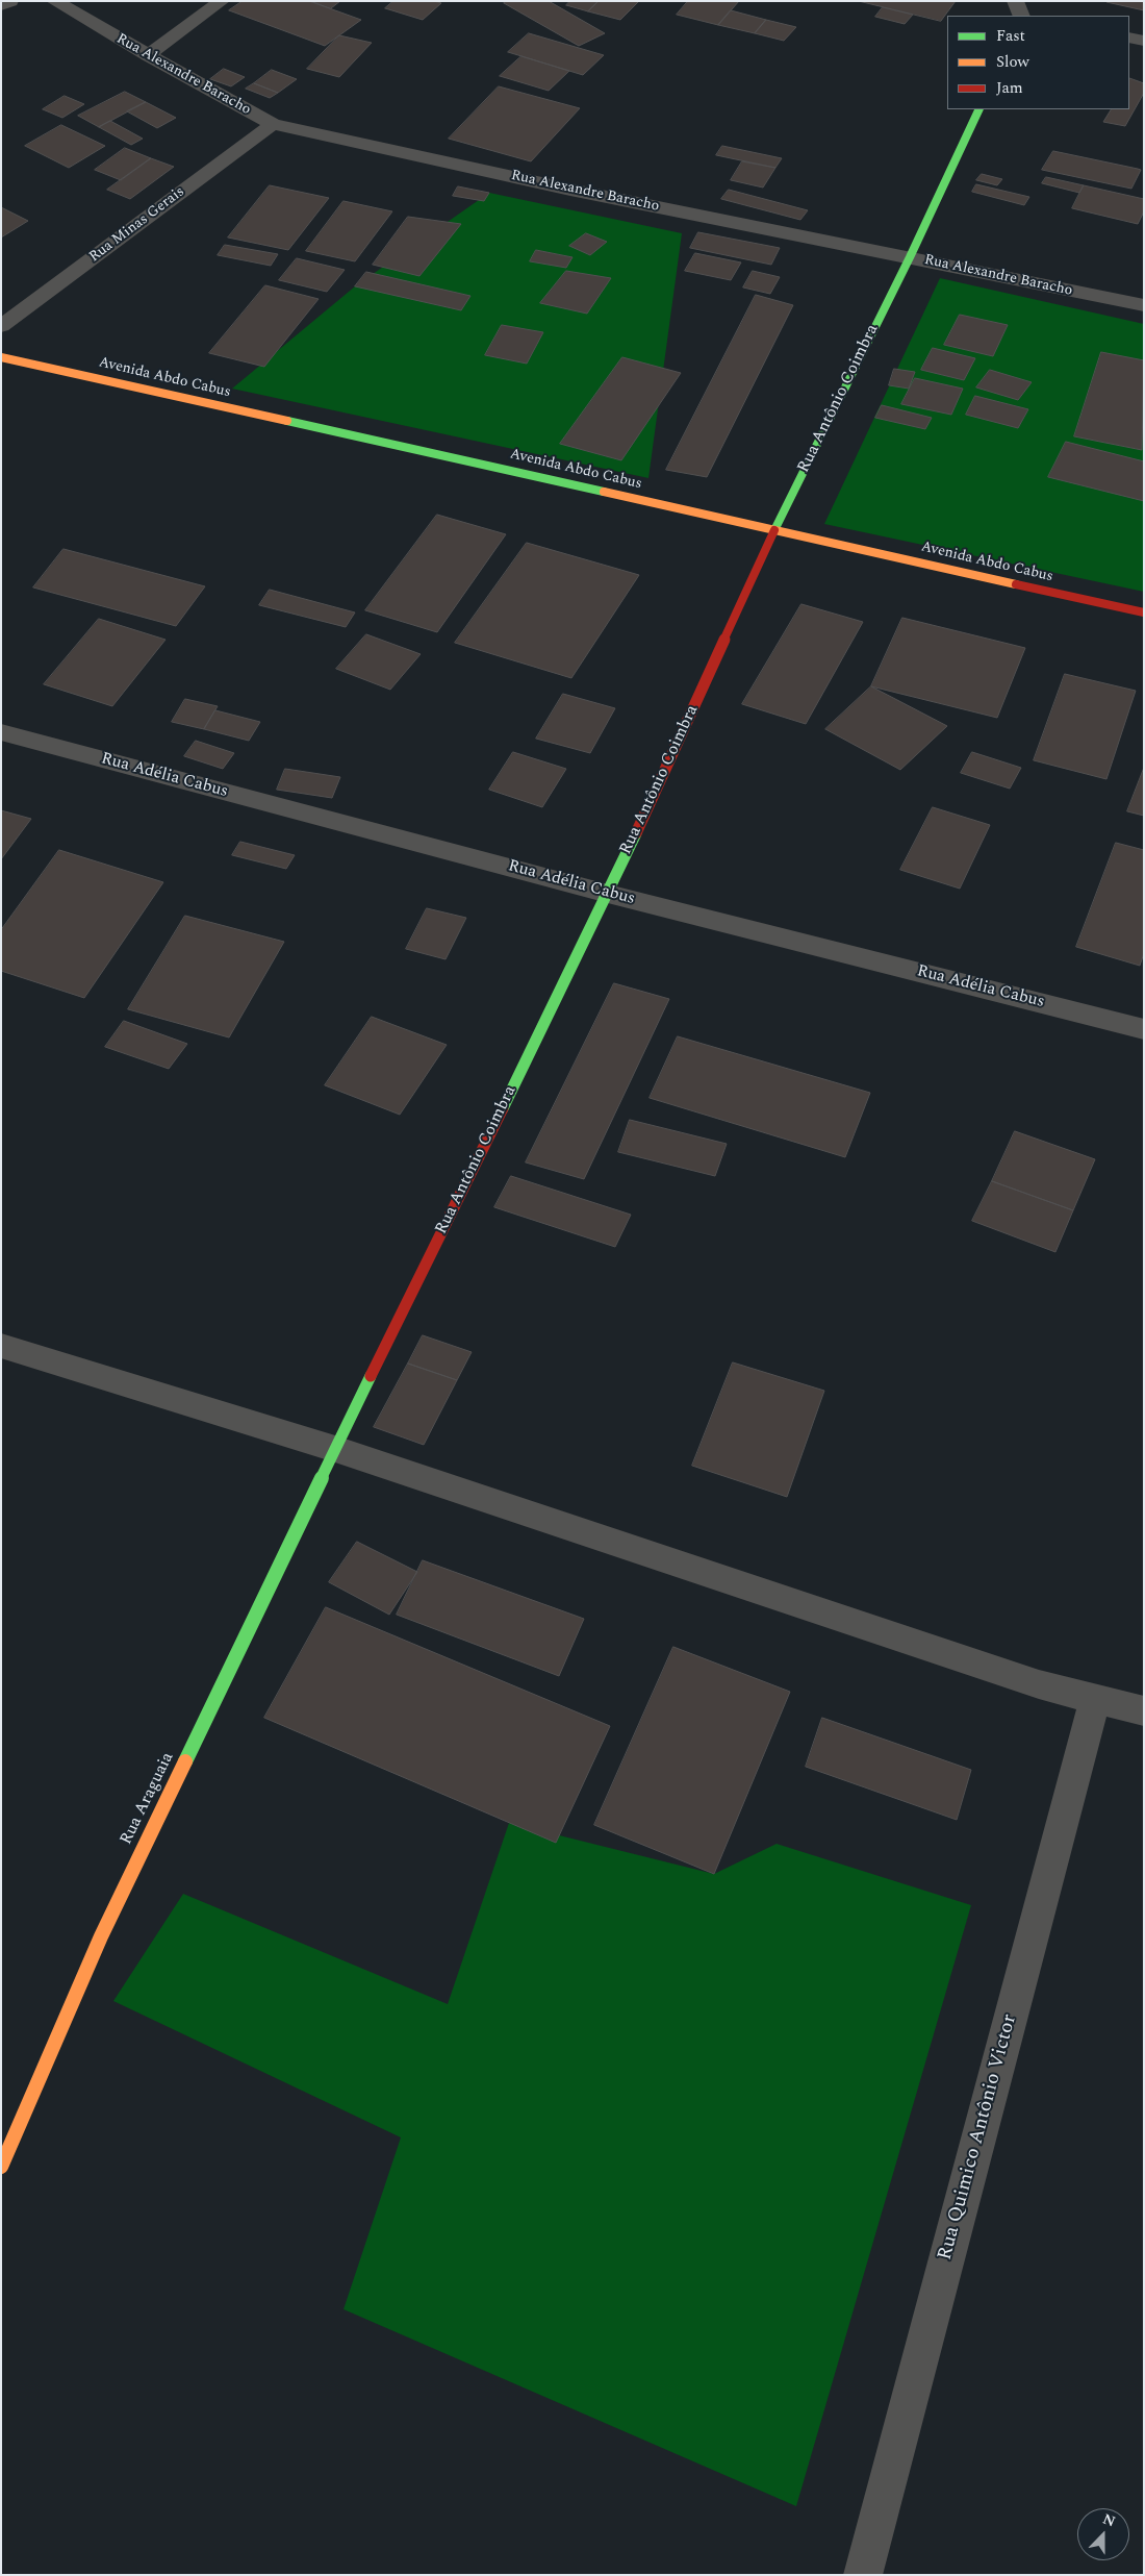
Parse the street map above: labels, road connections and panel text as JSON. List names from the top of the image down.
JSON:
{
  "streets": {
    "street": [
      "Rua Alexandre Baracho",
      "Rua Minas Gerais",
      "Avenida Abdo Cabus",
      "Rua Antônio Coimbra",
      "Rua Adélia Cabus",
      "Rua Araguaia",
      "Rua Quimico Antônio Victor"
    ]
  },
  "crossings": [
    ["Rua Alexandre Baracho", "Rua Minas Gerais"],
    ["Rua Alexandre Baracho", "Rua Antônio Coimbra"],
    ["Avenida Abdo Cabus", "Rua Antônio Coimbra"],
    ["Rua Antônio Coimbra", "Rua Adélia Cabus"],
    ["Rua Antônio Coimbra", "Rua Araguaia"]
  ],
  "legend": ["Fast", "Slow", "Jam"],
  "north": "top"
}
